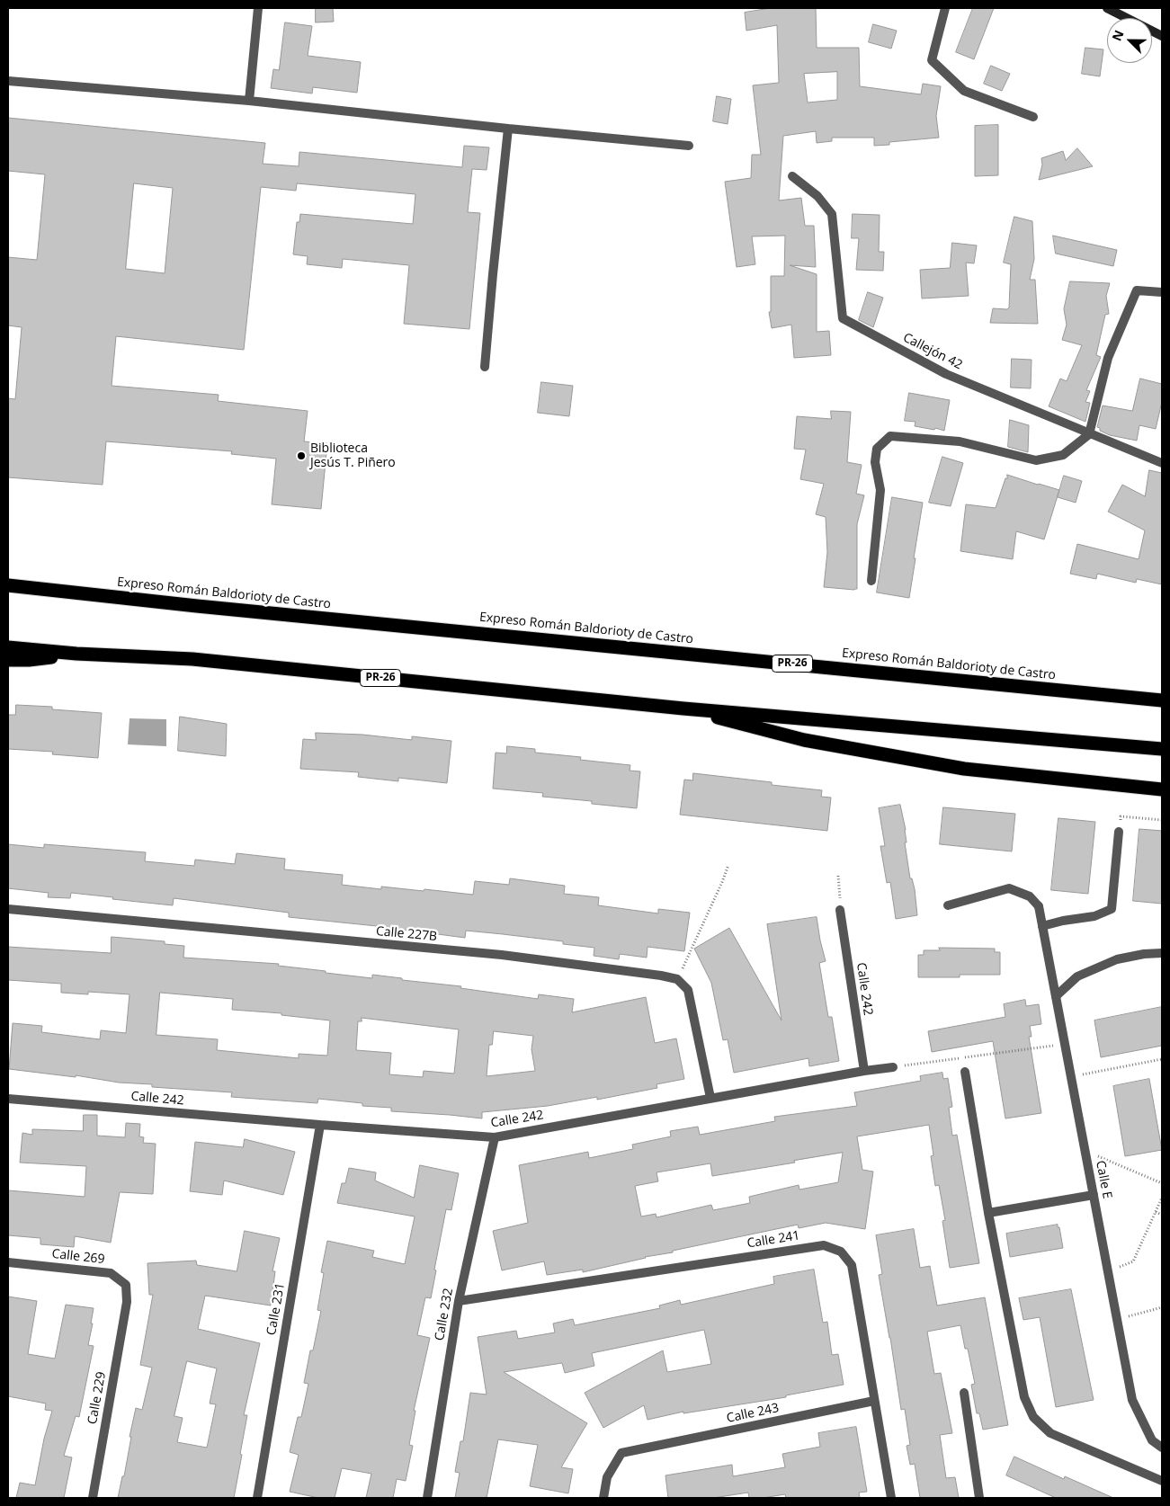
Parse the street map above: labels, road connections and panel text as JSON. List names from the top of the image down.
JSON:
{
  "streets": {
    "highway": ["Expreso Román Baldorioty de Castro", "PR-26"],
    "street": [
      "Callejón 42",
      "Calle 227B",
      "Calle 242",
      "Calle E",
      "Calle 241",
      "Calle 269",
      "Calle 231",
      "Calle 232",
      "Calle 229",
      "Calle 243"
    ]
  },
  "crossings": [
    ["Calle 242", "Calle 231"],
    ["Calle 242", "Calle 232"],
    ["Calle 241", "Calle 232"],
    ["Calle 241", "Calle 243"],
    ["Calle 269", "Calle 229"]
  ],
  "places": ["Biblioteca Jesús T. Piñero"],
  "north": "top left"
}
